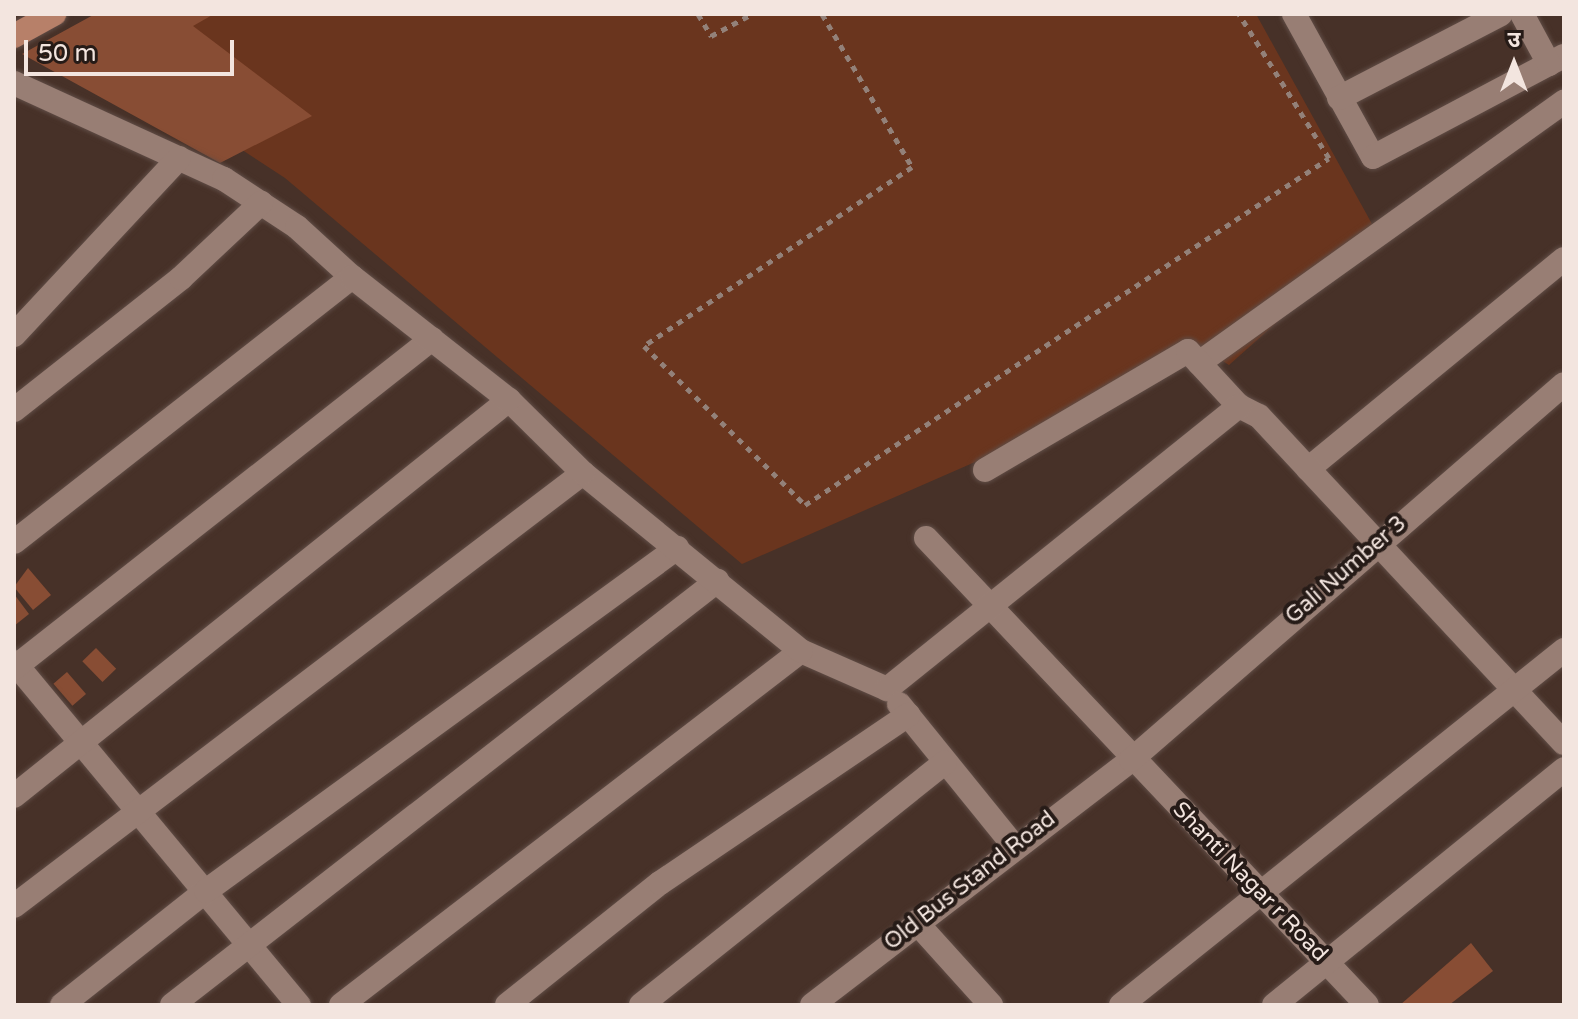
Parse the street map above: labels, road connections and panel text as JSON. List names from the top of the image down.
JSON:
{
  "streets": {
    "street": ["Gali Number 3", "Old Bus Stand Road", "Shanti Nagar r Road"]
  },
  "crossings": [
    ["Gali Number 3", "Old Bus Stand Road"],
    ["Gali Number 3", "Shanti Nagar r Road"],
    ["Old Bus Stand Road", "Shanti Nagar r Road"]
  ],
  "scale_bar": "50 m",
  "north": "top"
}
